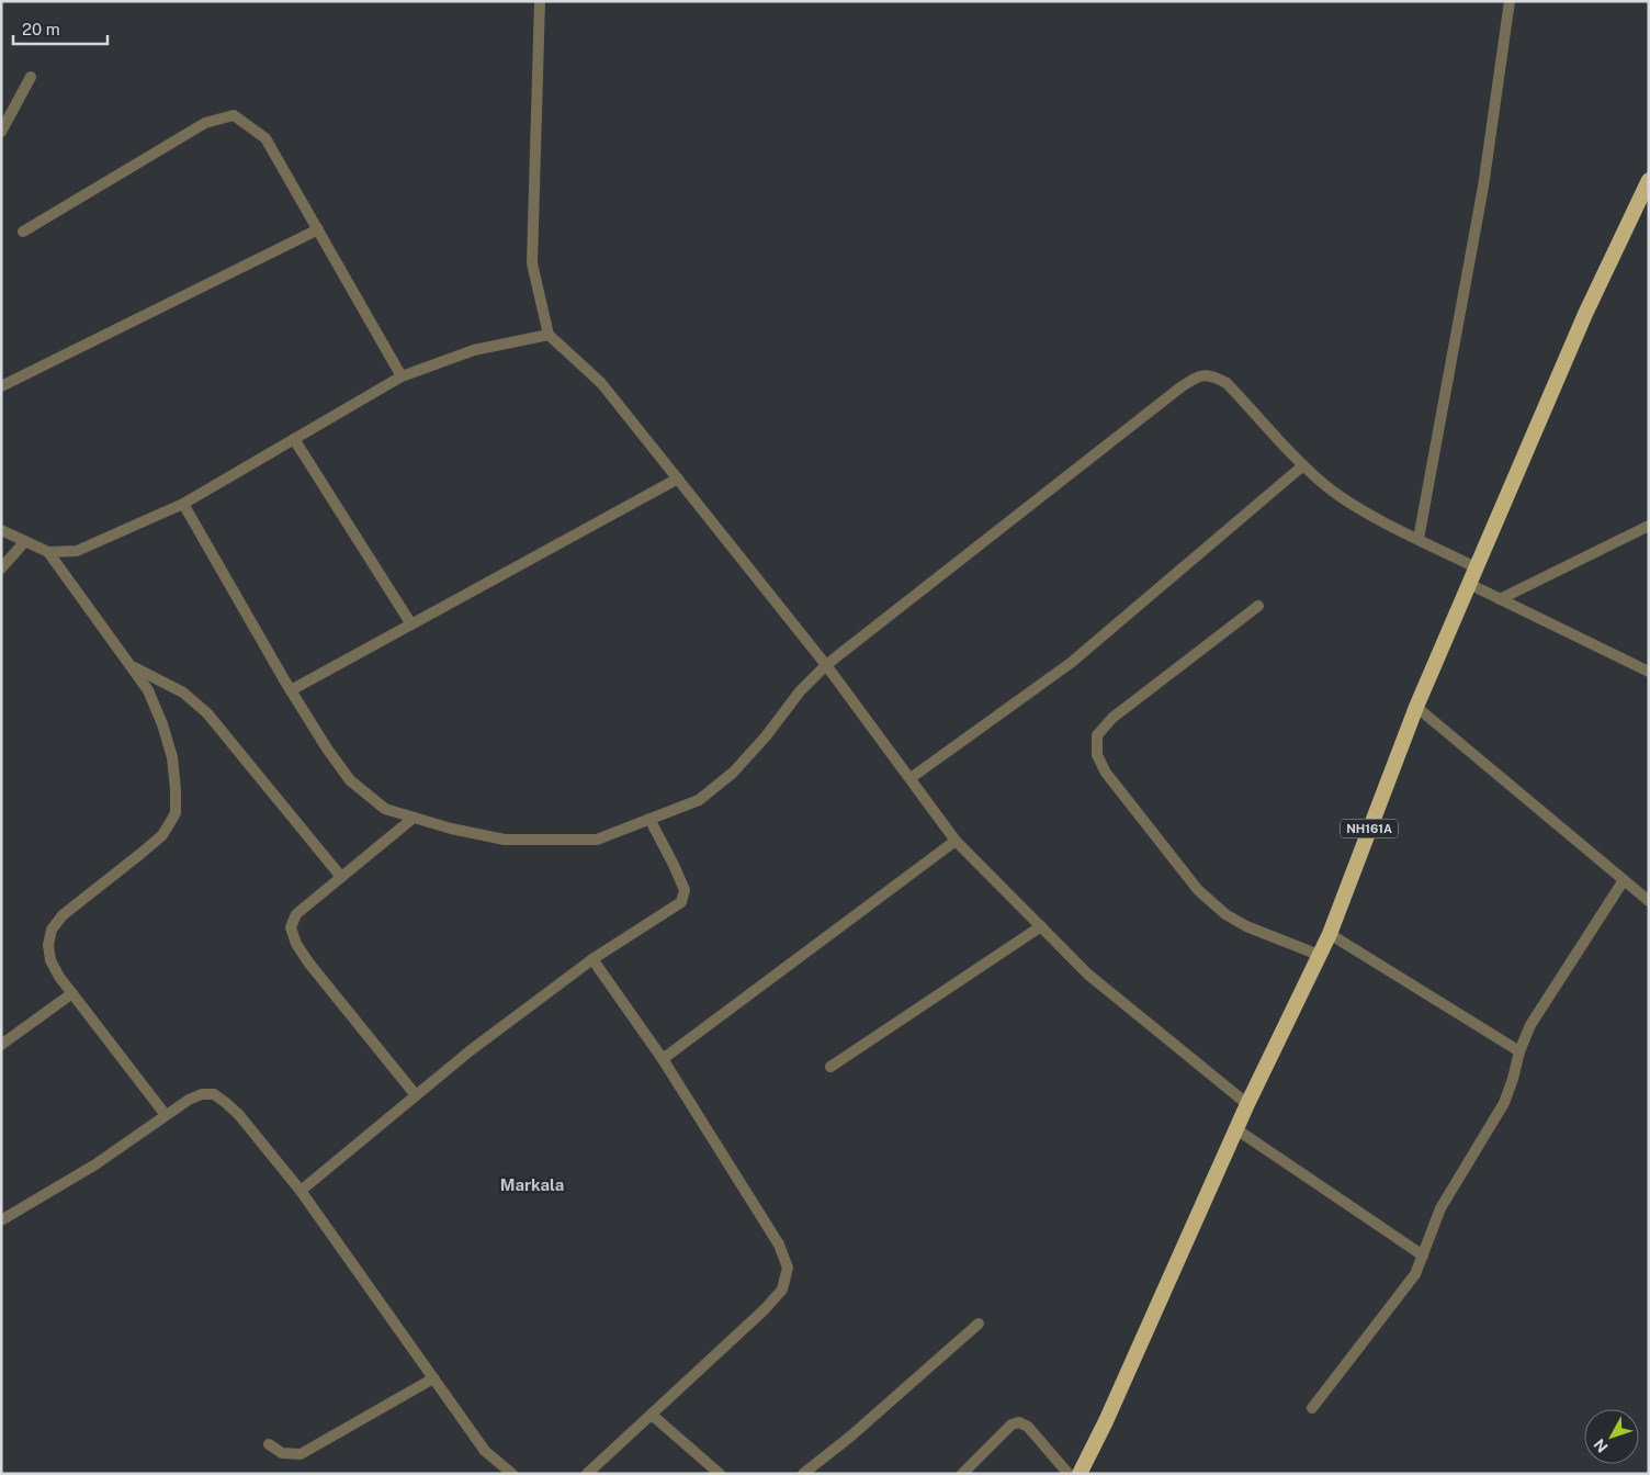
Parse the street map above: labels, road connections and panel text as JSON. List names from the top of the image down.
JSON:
{
  "streets": {
    "highway": ["NH161A"]
  },
  "districts": ["Markala"],
  "scale_bar": "20 m",
  "north": "bottom left"
}
